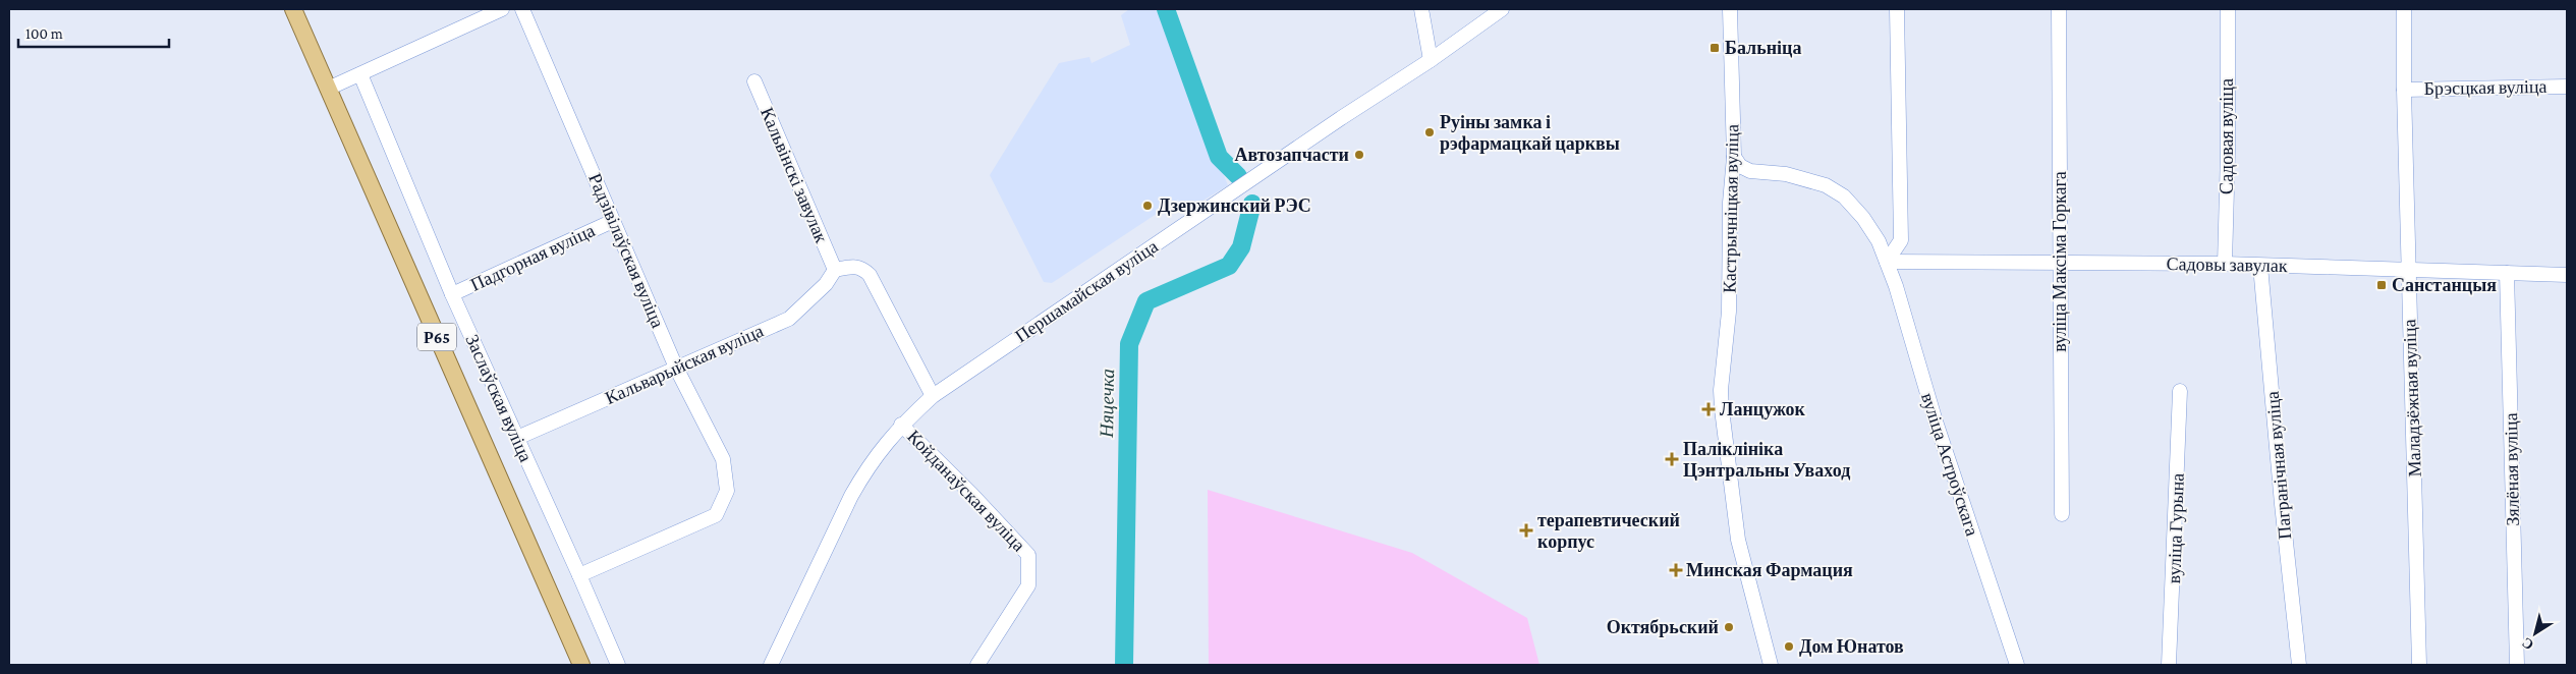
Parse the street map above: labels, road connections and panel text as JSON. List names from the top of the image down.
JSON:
{
  "streets": {
    "main road": ["Р65"],
    "street": [
      "Брэсцкая вуліца",
      "Садовая вуліца",
      "Кальвінскі завулак",
      "Кастрычніцкая вуліца",
      "Радзівілаўская вуліца",
      "Падгорная вуліца",
      "вуліца Максіма Горкага",
      "Садовы завулак",
      "Першамайская вуліца",
      "Кальварыйская вуліца",
      "Заслаўская вуліца",
      "Маладзёжная вуліца",
      "вуліца Астроўскага",
      "Пагранічная вуліца",
      "Зялёная вуліца",
      "Койданаўская вуліца",
      "вуліца Гурына"
    ]
  },
  "crossings": [
    ["Брэсцкая вуліца", "Маладзёжная вуліца"],
    ["Садовая вуліца", "Садовы завулак"],
    ["Кальвінскі завулак", "Кальварыйская вуліца"],
    ["Кастрычніцкая вуліца", "вуліца Астроўскага"],
    ["Радзівілаўская вуліца", "Падгорная вуліца"],
    ["Радзівілаўская вуліца", "Кальварыйская вуліца"],
    ["Радзівілаўская вуліца", "Заслаўская вуліца"],
    ["Падгорная вуліца", "Заслаўская вуліца"],
    ["вуліца Максіма Горкага", "Садовы завулак"],
    ["Садовы завулак", "Маладзёжная вуліца"],
    ["Садовы завулак", "вуліца Астроўскага"],
    ["Садовы завулак", "Пагранічная вуліца"],
    ["Садовы завулак", "Зялёная вуліца"],
    ["Першамайская вуліца", "Койданаўская вуліца"],
    ["Кальварыйская вуліца", "Заслаўская вуліца"]
  ],
  "water": ["Няцечка"],
  "places": {
    "transit": ["Бальніца", "Санстанцыя"],
    "other": [
      "Руіны замка і рэфармацкай царквы",
      "Автозапчасти",
      "Дзержинский РЭС",
      "Октябрьский",
      "Дом Юнатов"
    ],
    "health": [
      "Ланцужок",
      "Паліклініка Цэнтральны Уваход",
      "терапевтический корпус",
      "Минская Фармация"
    ]
  },
  "scale_bar": "100 m",
  "north": "bottom left"
}
